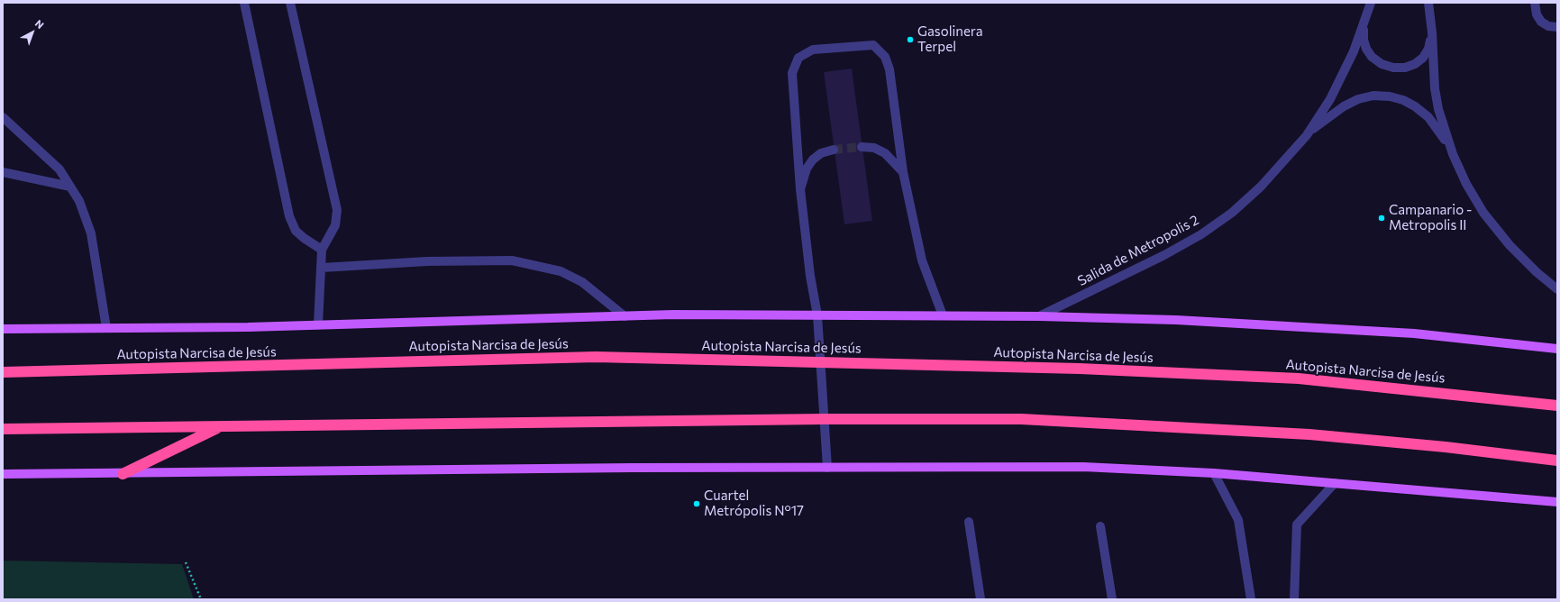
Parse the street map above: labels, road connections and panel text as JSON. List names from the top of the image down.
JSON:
{
  "streets": {
    "highway": ["Autopista Narcisa de Jesús"],
    "street": ["Salida de Metropolis 2"]
  },
  "crossings": [
    ["Salida de Metropolis 2", "Autopista Narcisa de Jesús"]
  ],
  "places": ["Gasolinera Terpel", "Campanario - Metropolis II", "Cuartel Metrópolis N°17"],
  "north": "top right"
}
